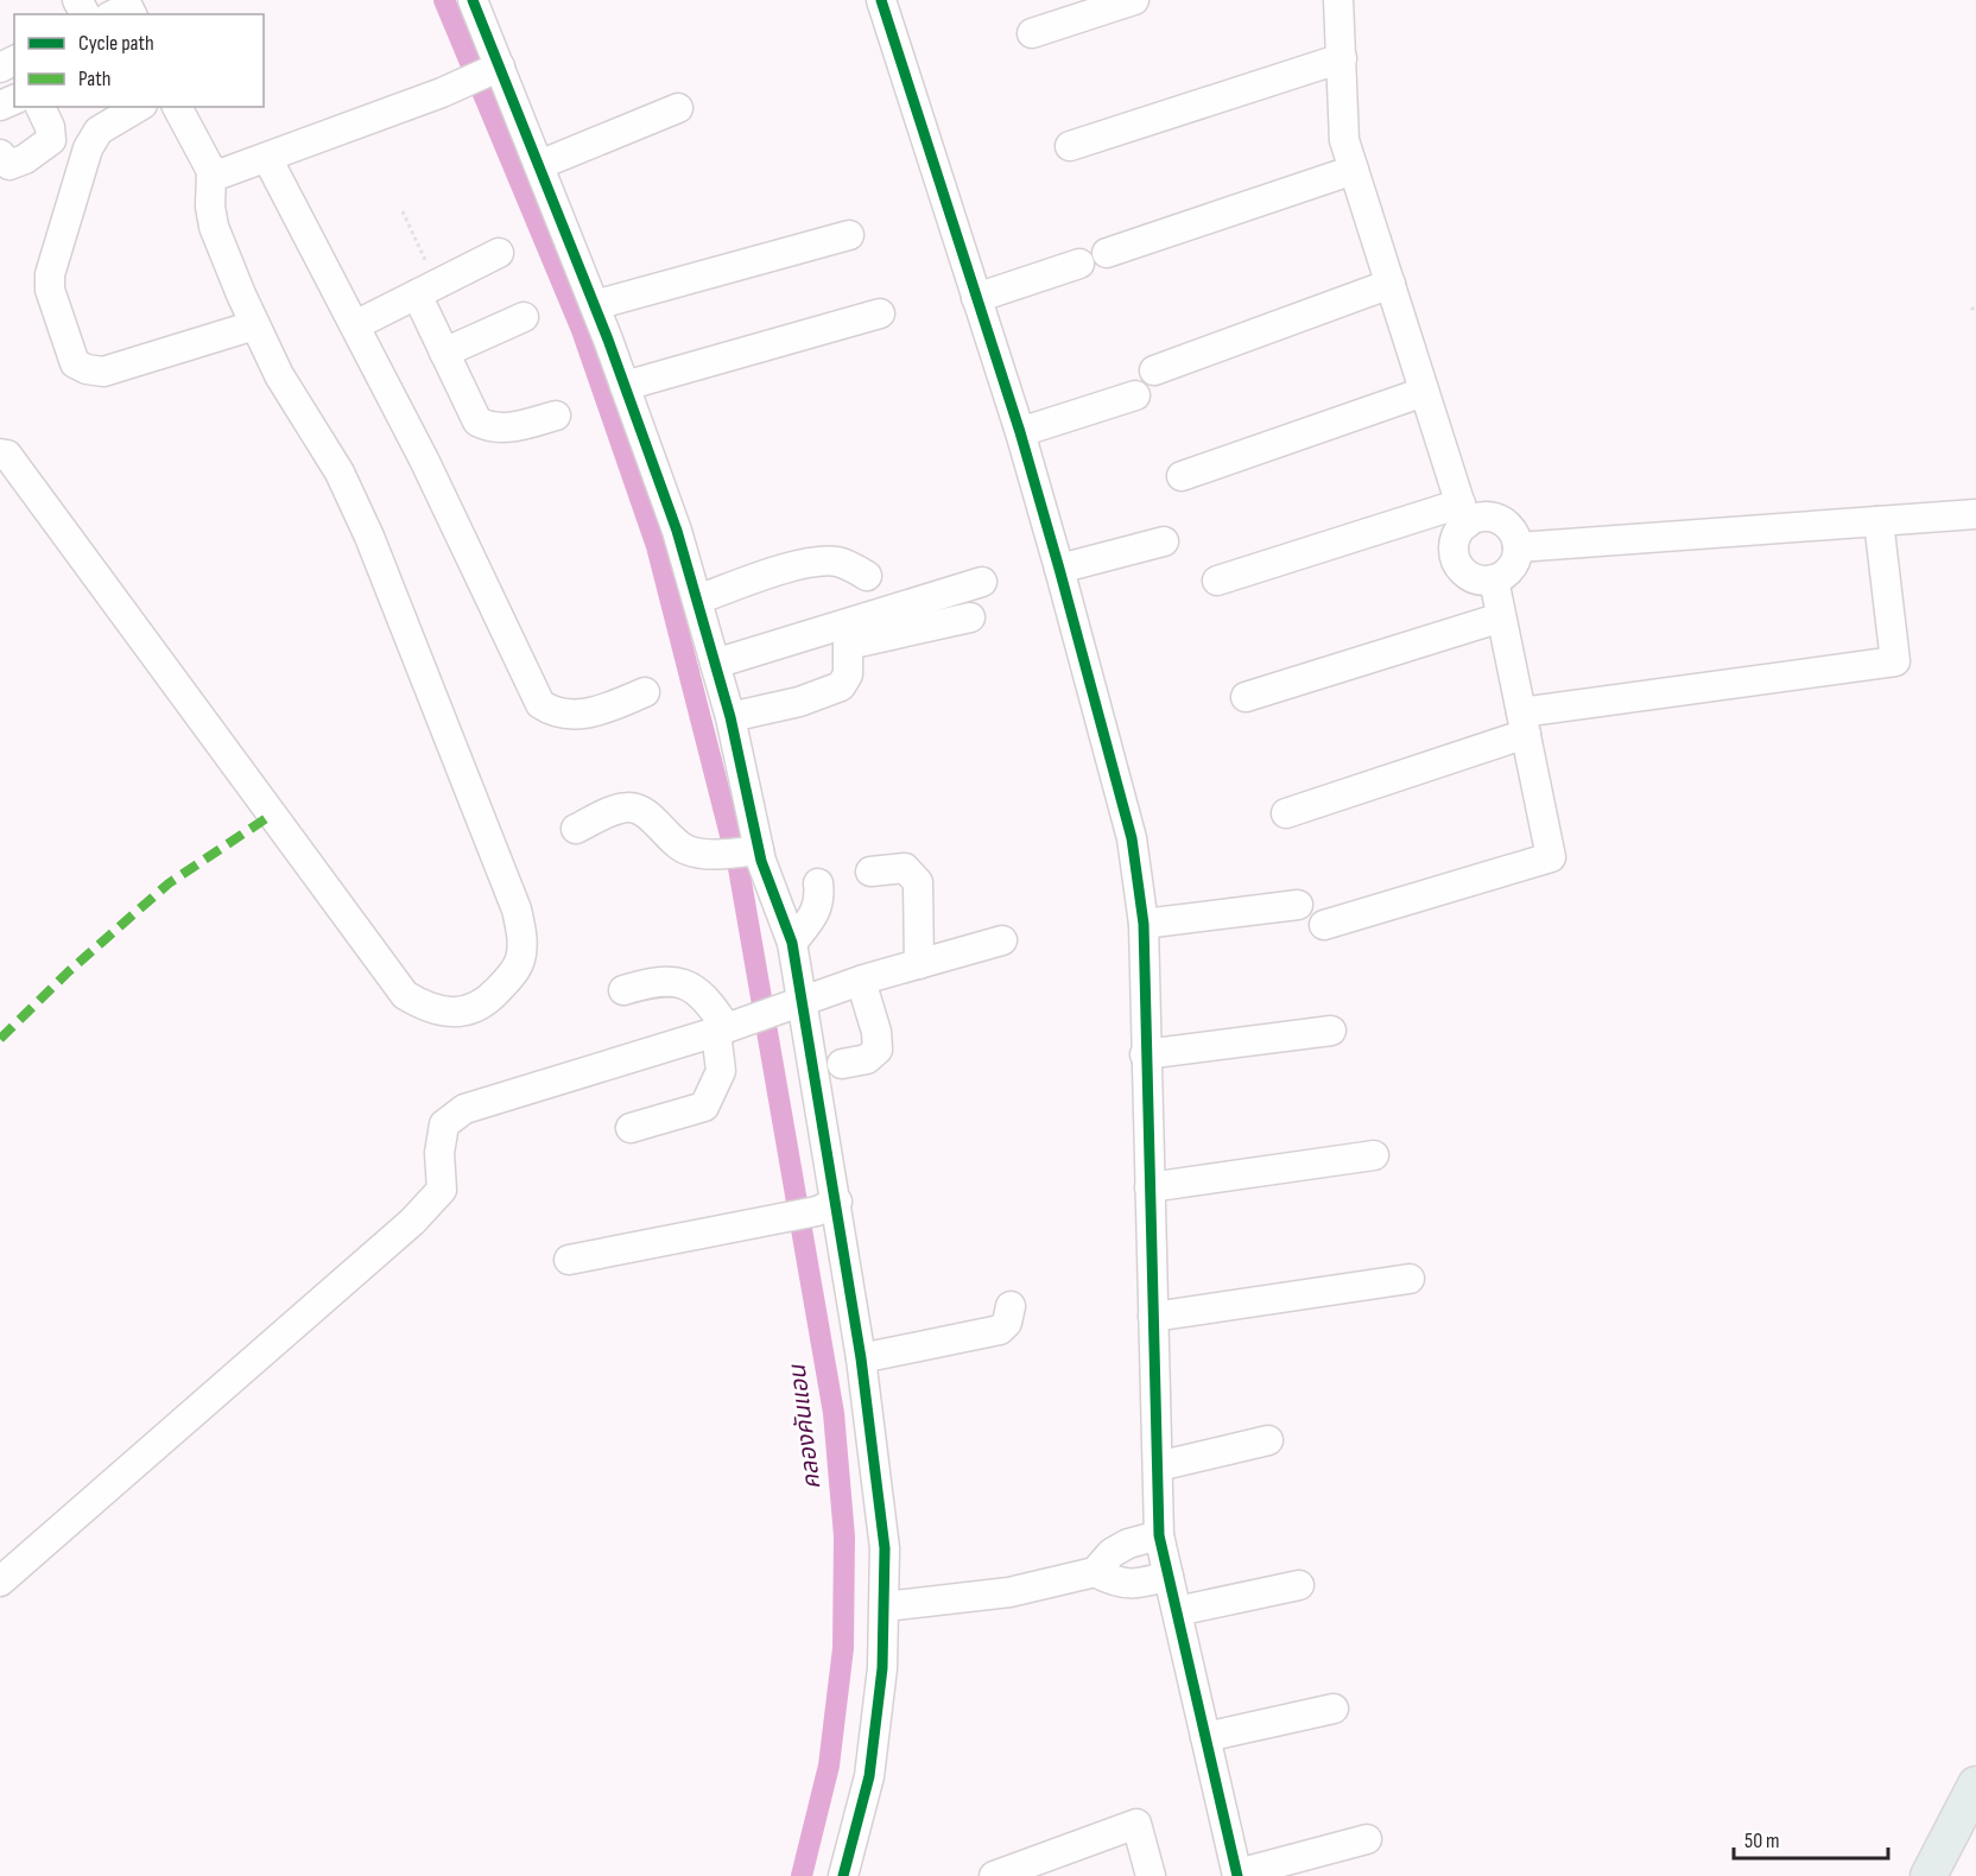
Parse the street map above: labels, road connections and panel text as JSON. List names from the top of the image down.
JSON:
{
  "water": ["คลองคันแอน"],
  "legend": ["Cycle path", "Path"],
  "scale_bar": "50 m"
}
